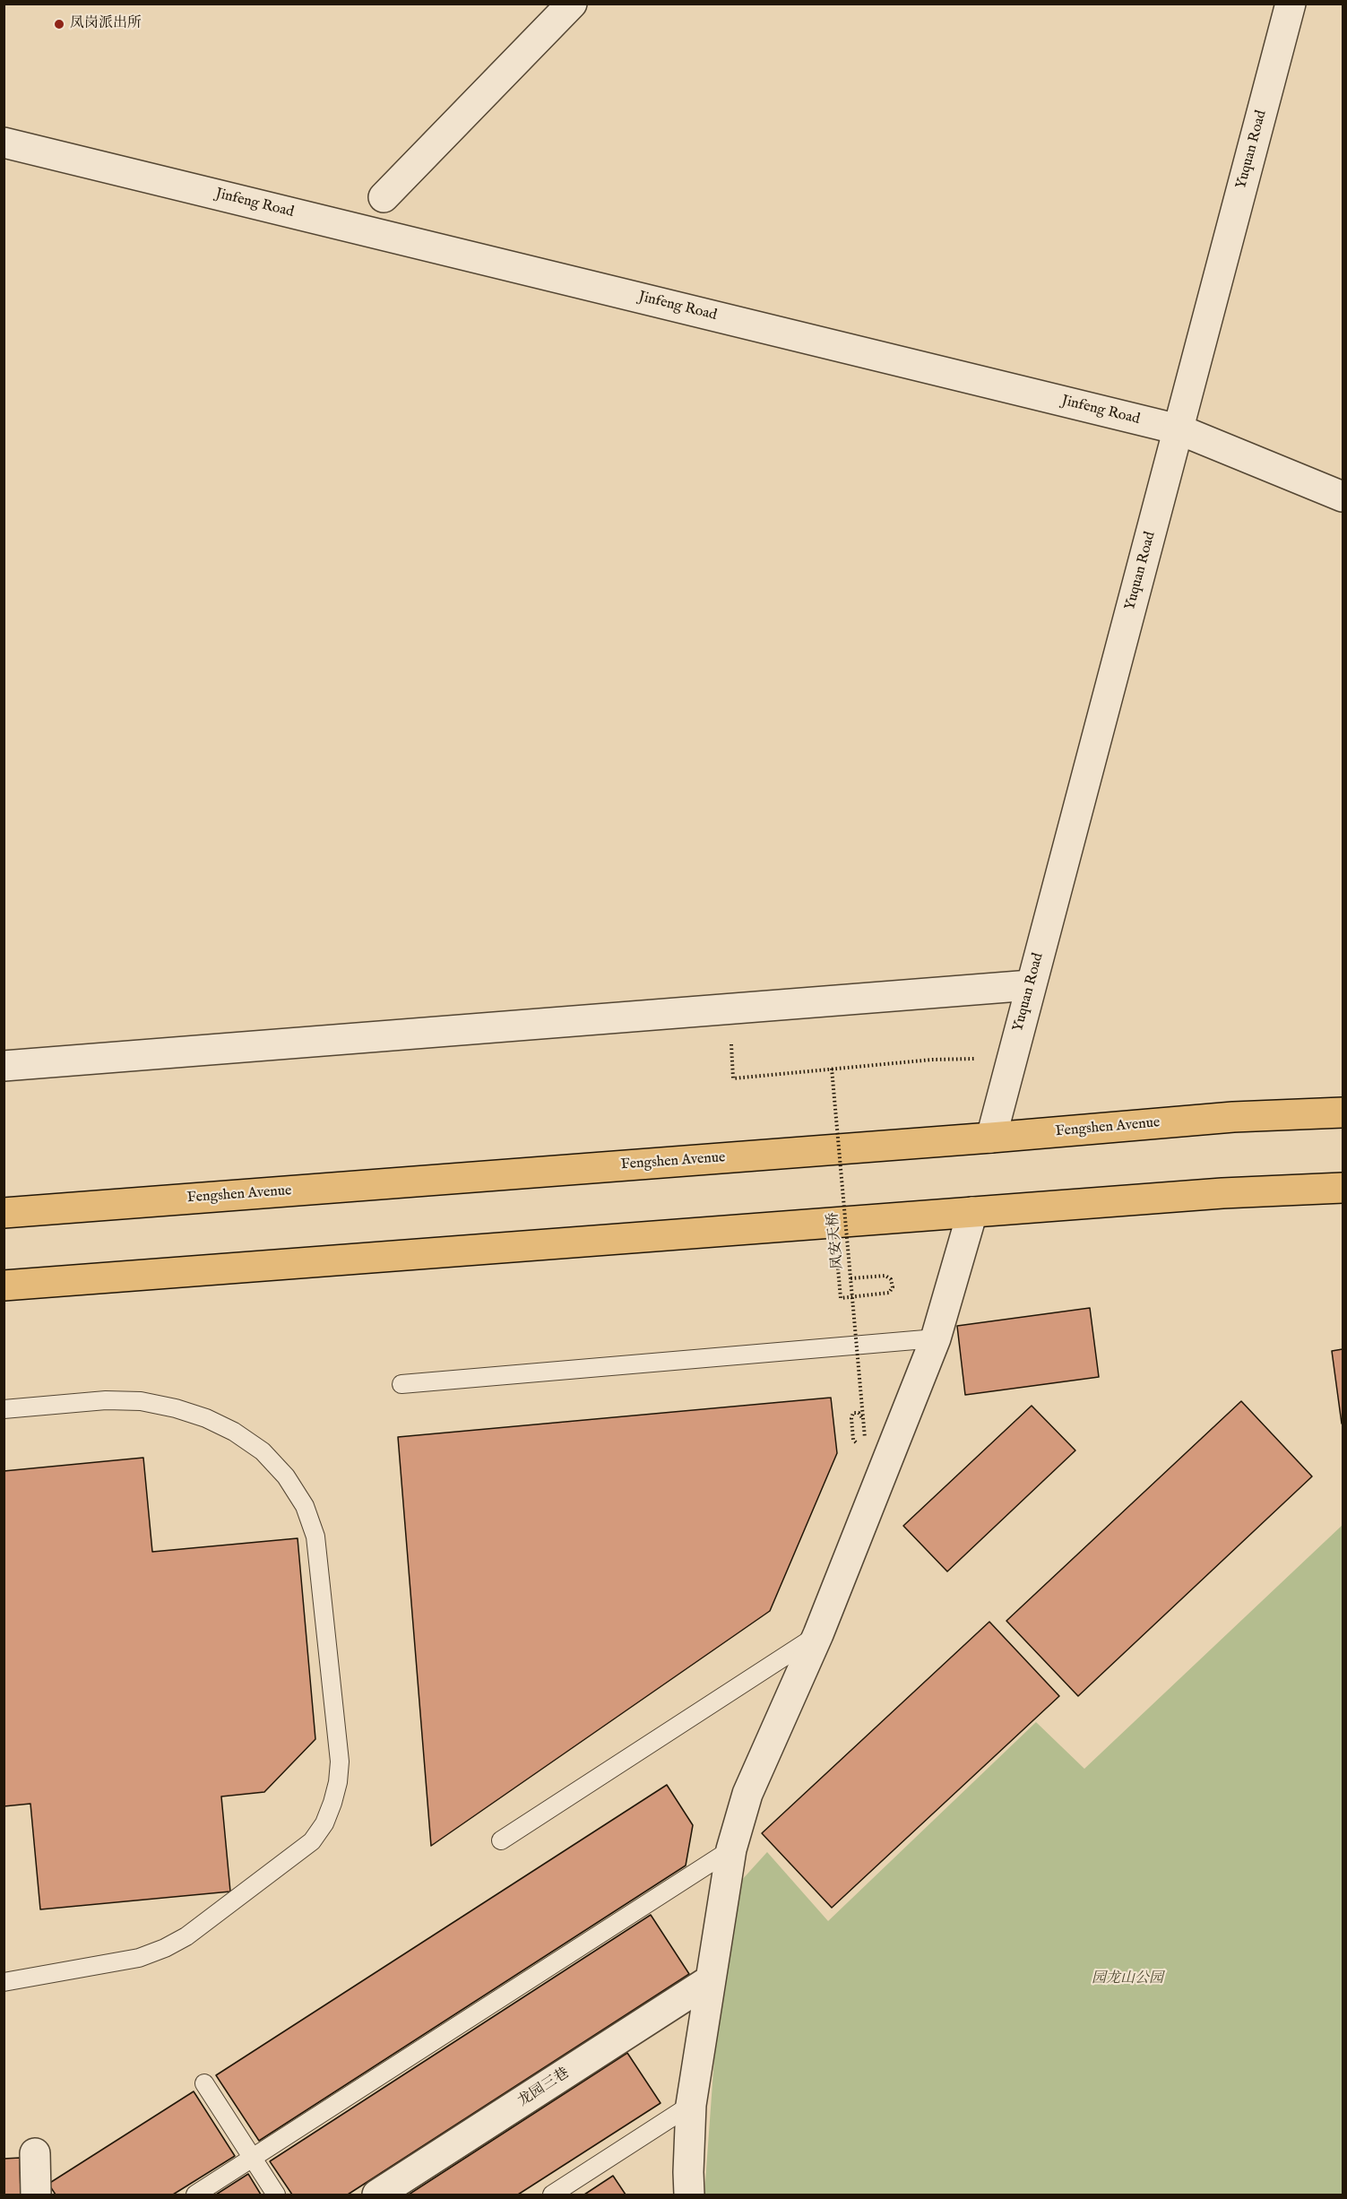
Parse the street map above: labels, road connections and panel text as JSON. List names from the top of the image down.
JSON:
{
  "streets": {
    "main road": ["Fengshen Avenue"],
    "street": ["Yuquan Road", "Jinfeng Road", "龙园三巷"],
    "path": ["凤安天桥"]
  },
  "crossings": [
    ["Yuquan Road", "Jinfeng Road"],
    ["Yuquan Road", "Fengshen Avenue"]
  ],
  "parks": ["园龙山公园"],
  "places": ["凤岗派出所"]
}
